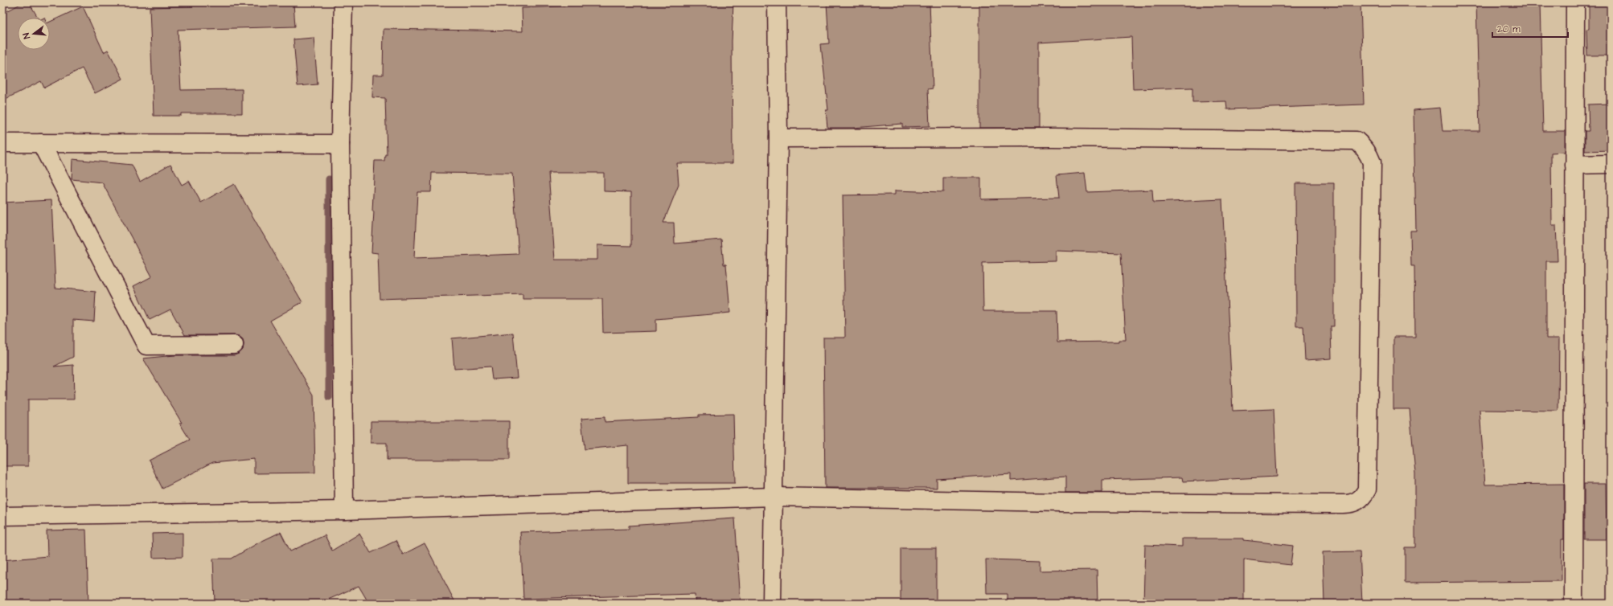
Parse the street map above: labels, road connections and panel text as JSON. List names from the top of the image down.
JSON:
{
  "scale_bar": "20 m",
  "north": "left"
}
